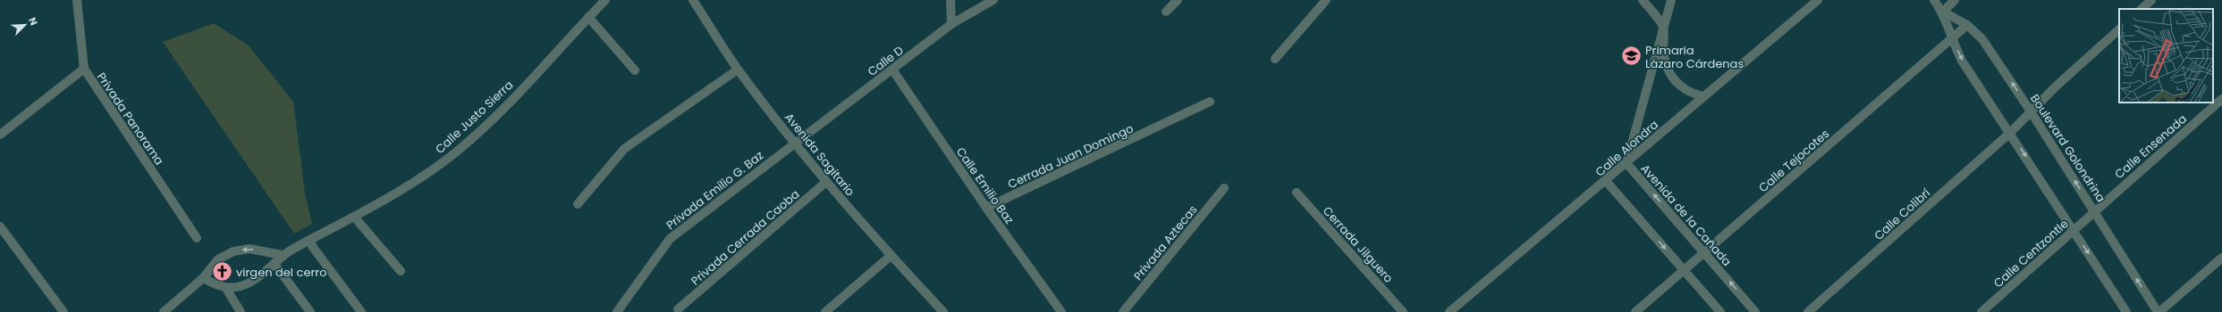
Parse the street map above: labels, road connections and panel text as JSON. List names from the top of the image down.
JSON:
{
  "streets": {
    "street": [
      "Calle D",
      "Calle Justo Sierra",
      "Privada Panorama",
      "Calle Ensenada",
      "Calle Alondra",
      "Boulevard Golondrina",
      "Avenida Sagitario",
      "Cerrada Juan Domingo",
      "Calle Tejocotes",
      "Calle Emilio Baz",
      "Privada Emilio G. Baz",
      "Calle Colibrí",
      "Avenida de la Cañada",
      "Privada Cerrada Caoba",
      "Privada Aztecas",
      "Cerrada Jilguero",
      "Calle Centzontle"
    ]
  },
  "crossings": [
    ["Calle D", "Avenida Sagitario"],
    ["Calle D", "Calle Emilio Baz"],
    ["Calle D", "Privada Emilio G. Baz"],
    ["Calle Ensenada", "Boulevard Golondrina"],
    ["Calle Ensenada", "Calle Centzontle"],
    ["Calle Alondra", "Avenida de la Cañada"],
    ["Boulevard Golondrina", "Calle Tejocotes"],
    ["Boulevard Golondrina", "Calle Colibrí"],
    ["Boulevard Golondrina", "Calle Centzontle"],
    ["Avenida Sagitario", "Privada Emilio G. Baz"],
    ["Avenida Sagitario", "Privada Cerrada Caoba"],
    ["Cerrada Juan Domingo", "Calle Emilio Baz"],
    ["Calle Tejocotes", "Avenida de la Cañada"]
  ],
  "places": {
    "school or university": ["Primaria Lázaro Cárdenas"],
    "church": ["virgen del cerro"]
  },
  "north": "top right"
}
